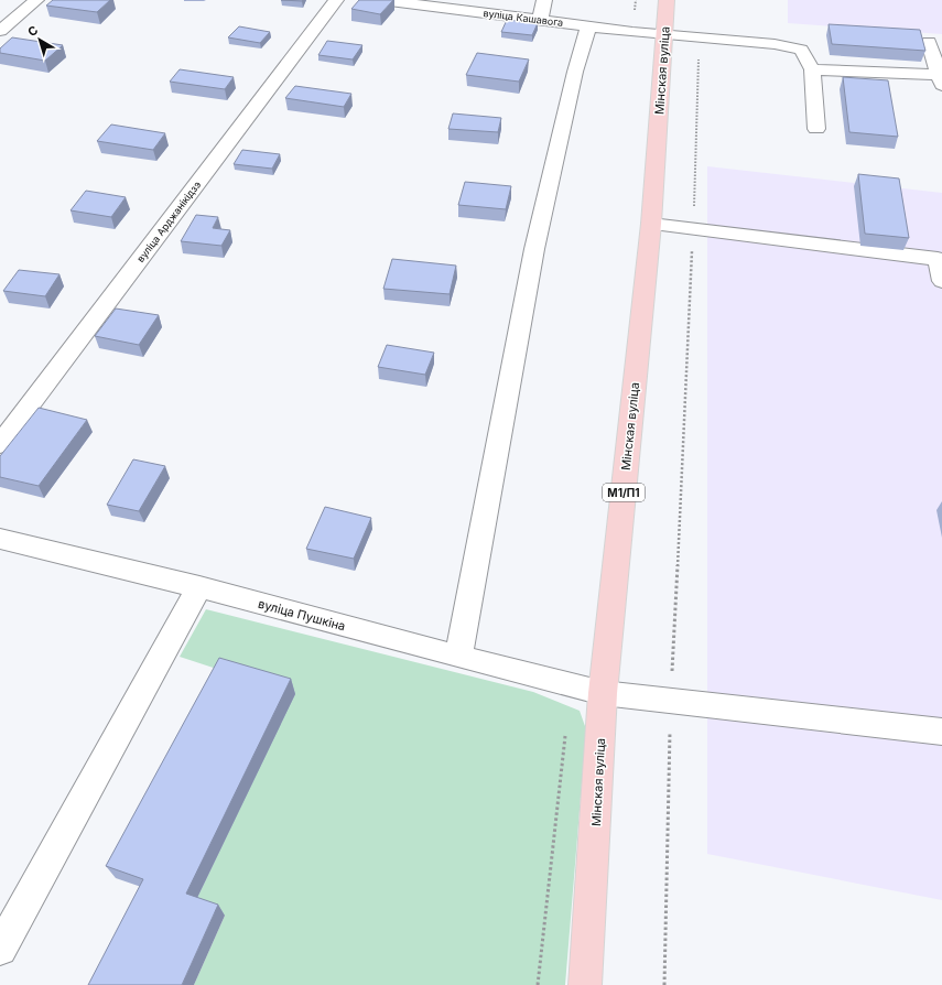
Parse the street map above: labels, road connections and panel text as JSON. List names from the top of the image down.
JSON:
{
  "streets": {
    "main road": ["Мінская вуліца", "М1/П1"],
    "street": ["вуліца Кашавога", "вуліца Арджанікідзэ", "вуліца Пушкіна"]
  },
  "crossings": [
    ["вуліца Кашавога", "Мінская вуліца"],
    ["Мінская вуліца", "вуліца Пушкіна"]
  ],
  "north": "top left"
}
